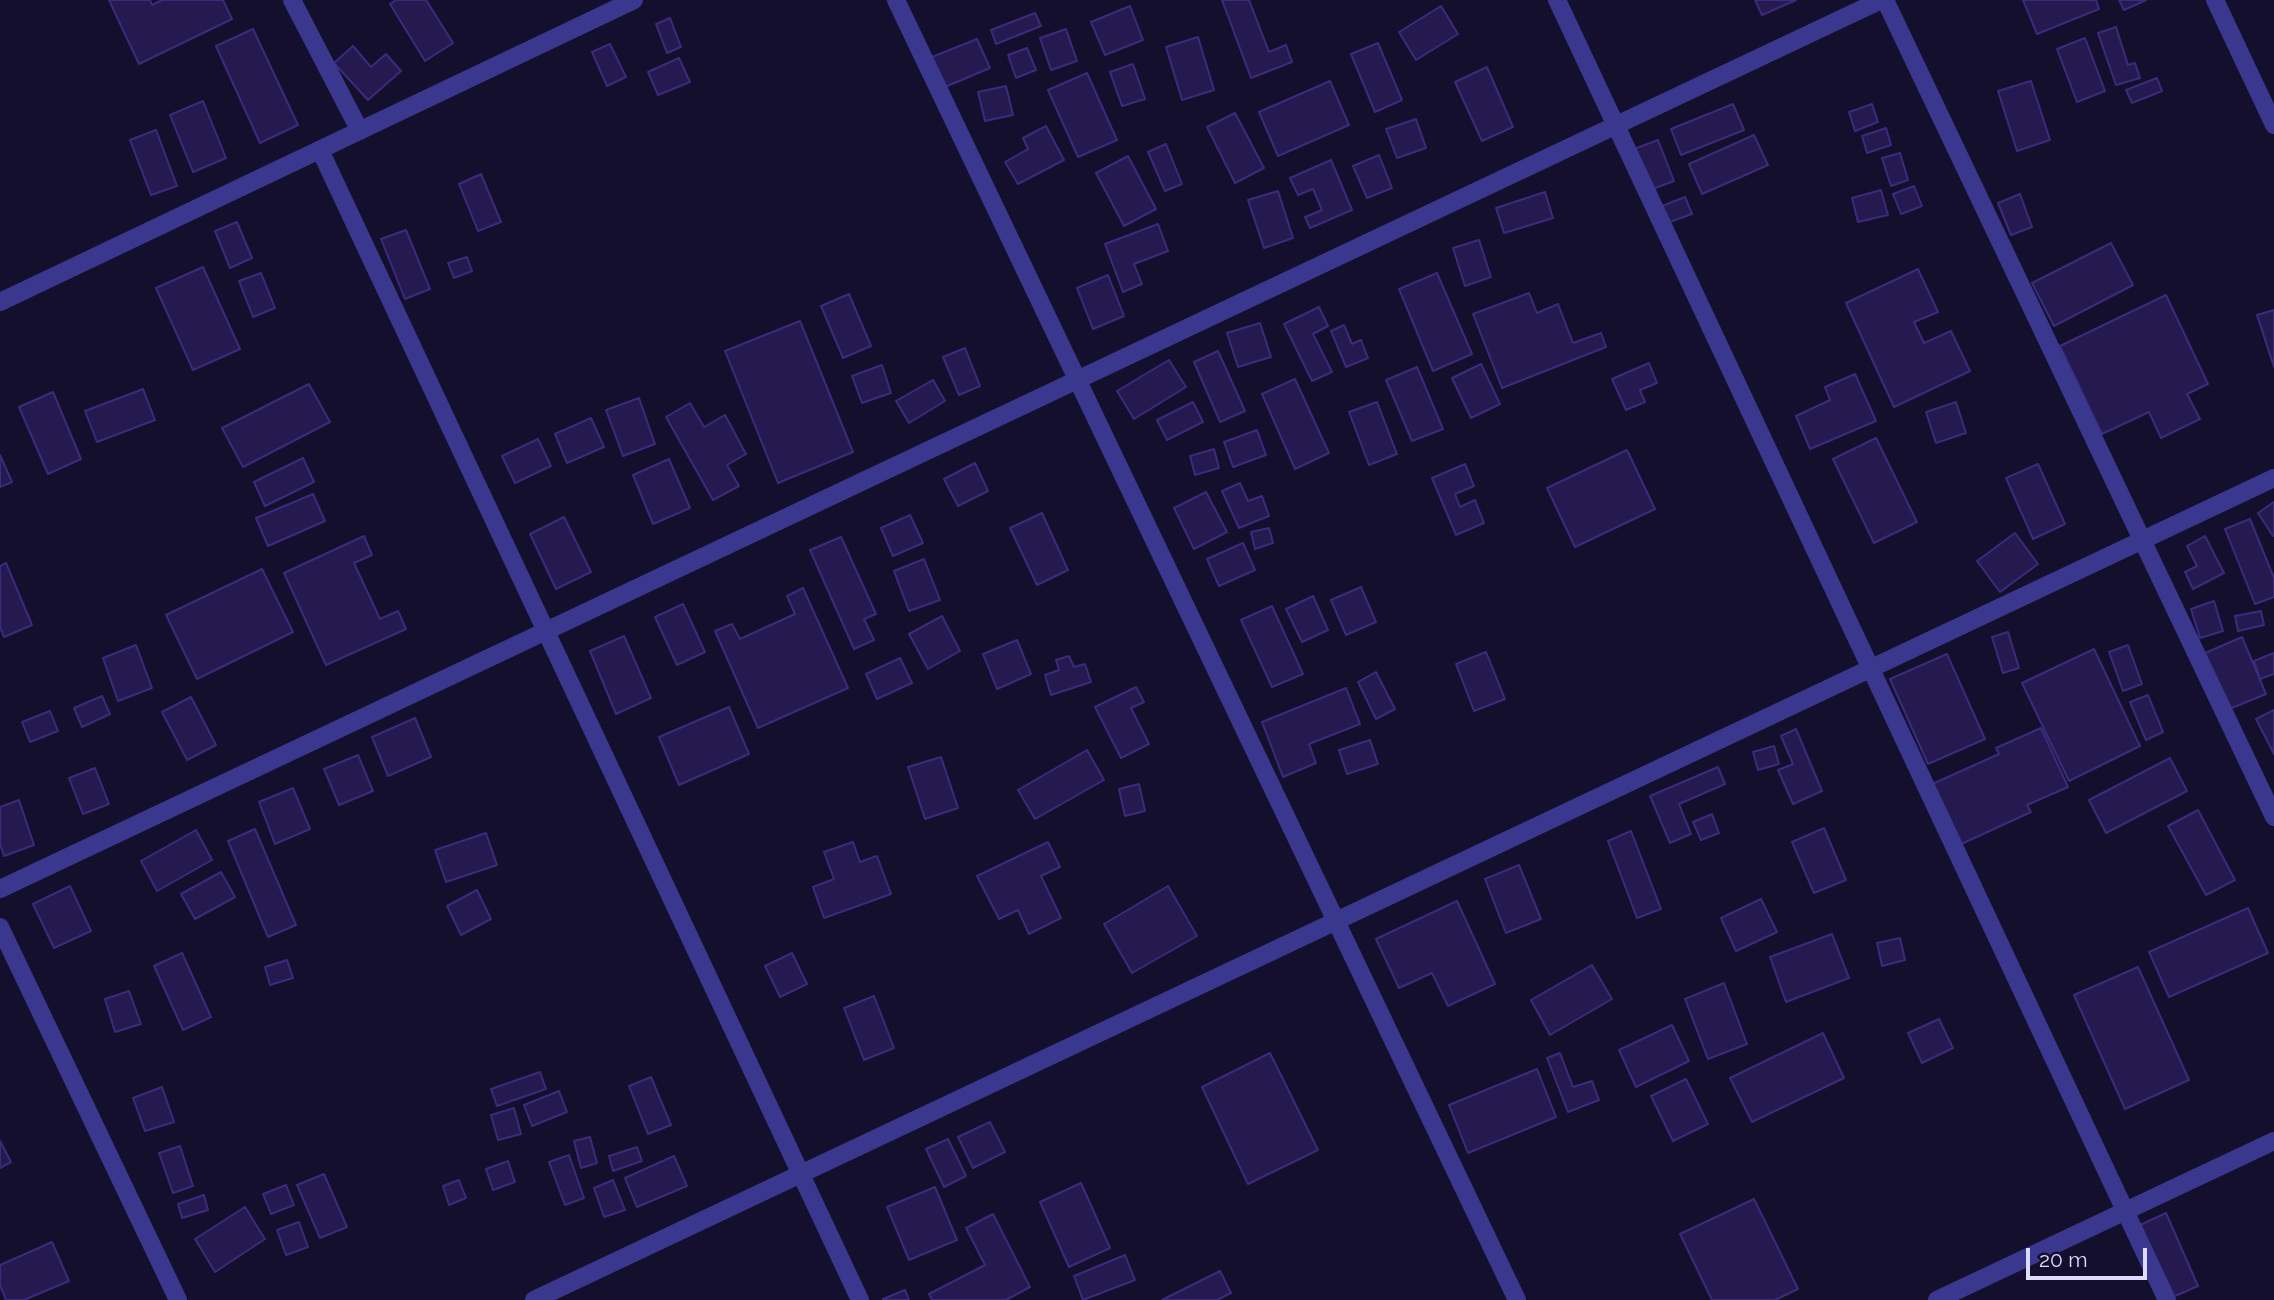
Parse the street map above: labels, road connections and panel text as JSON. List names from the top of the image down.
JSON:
{
  "scale_bar": "20 m"
}
